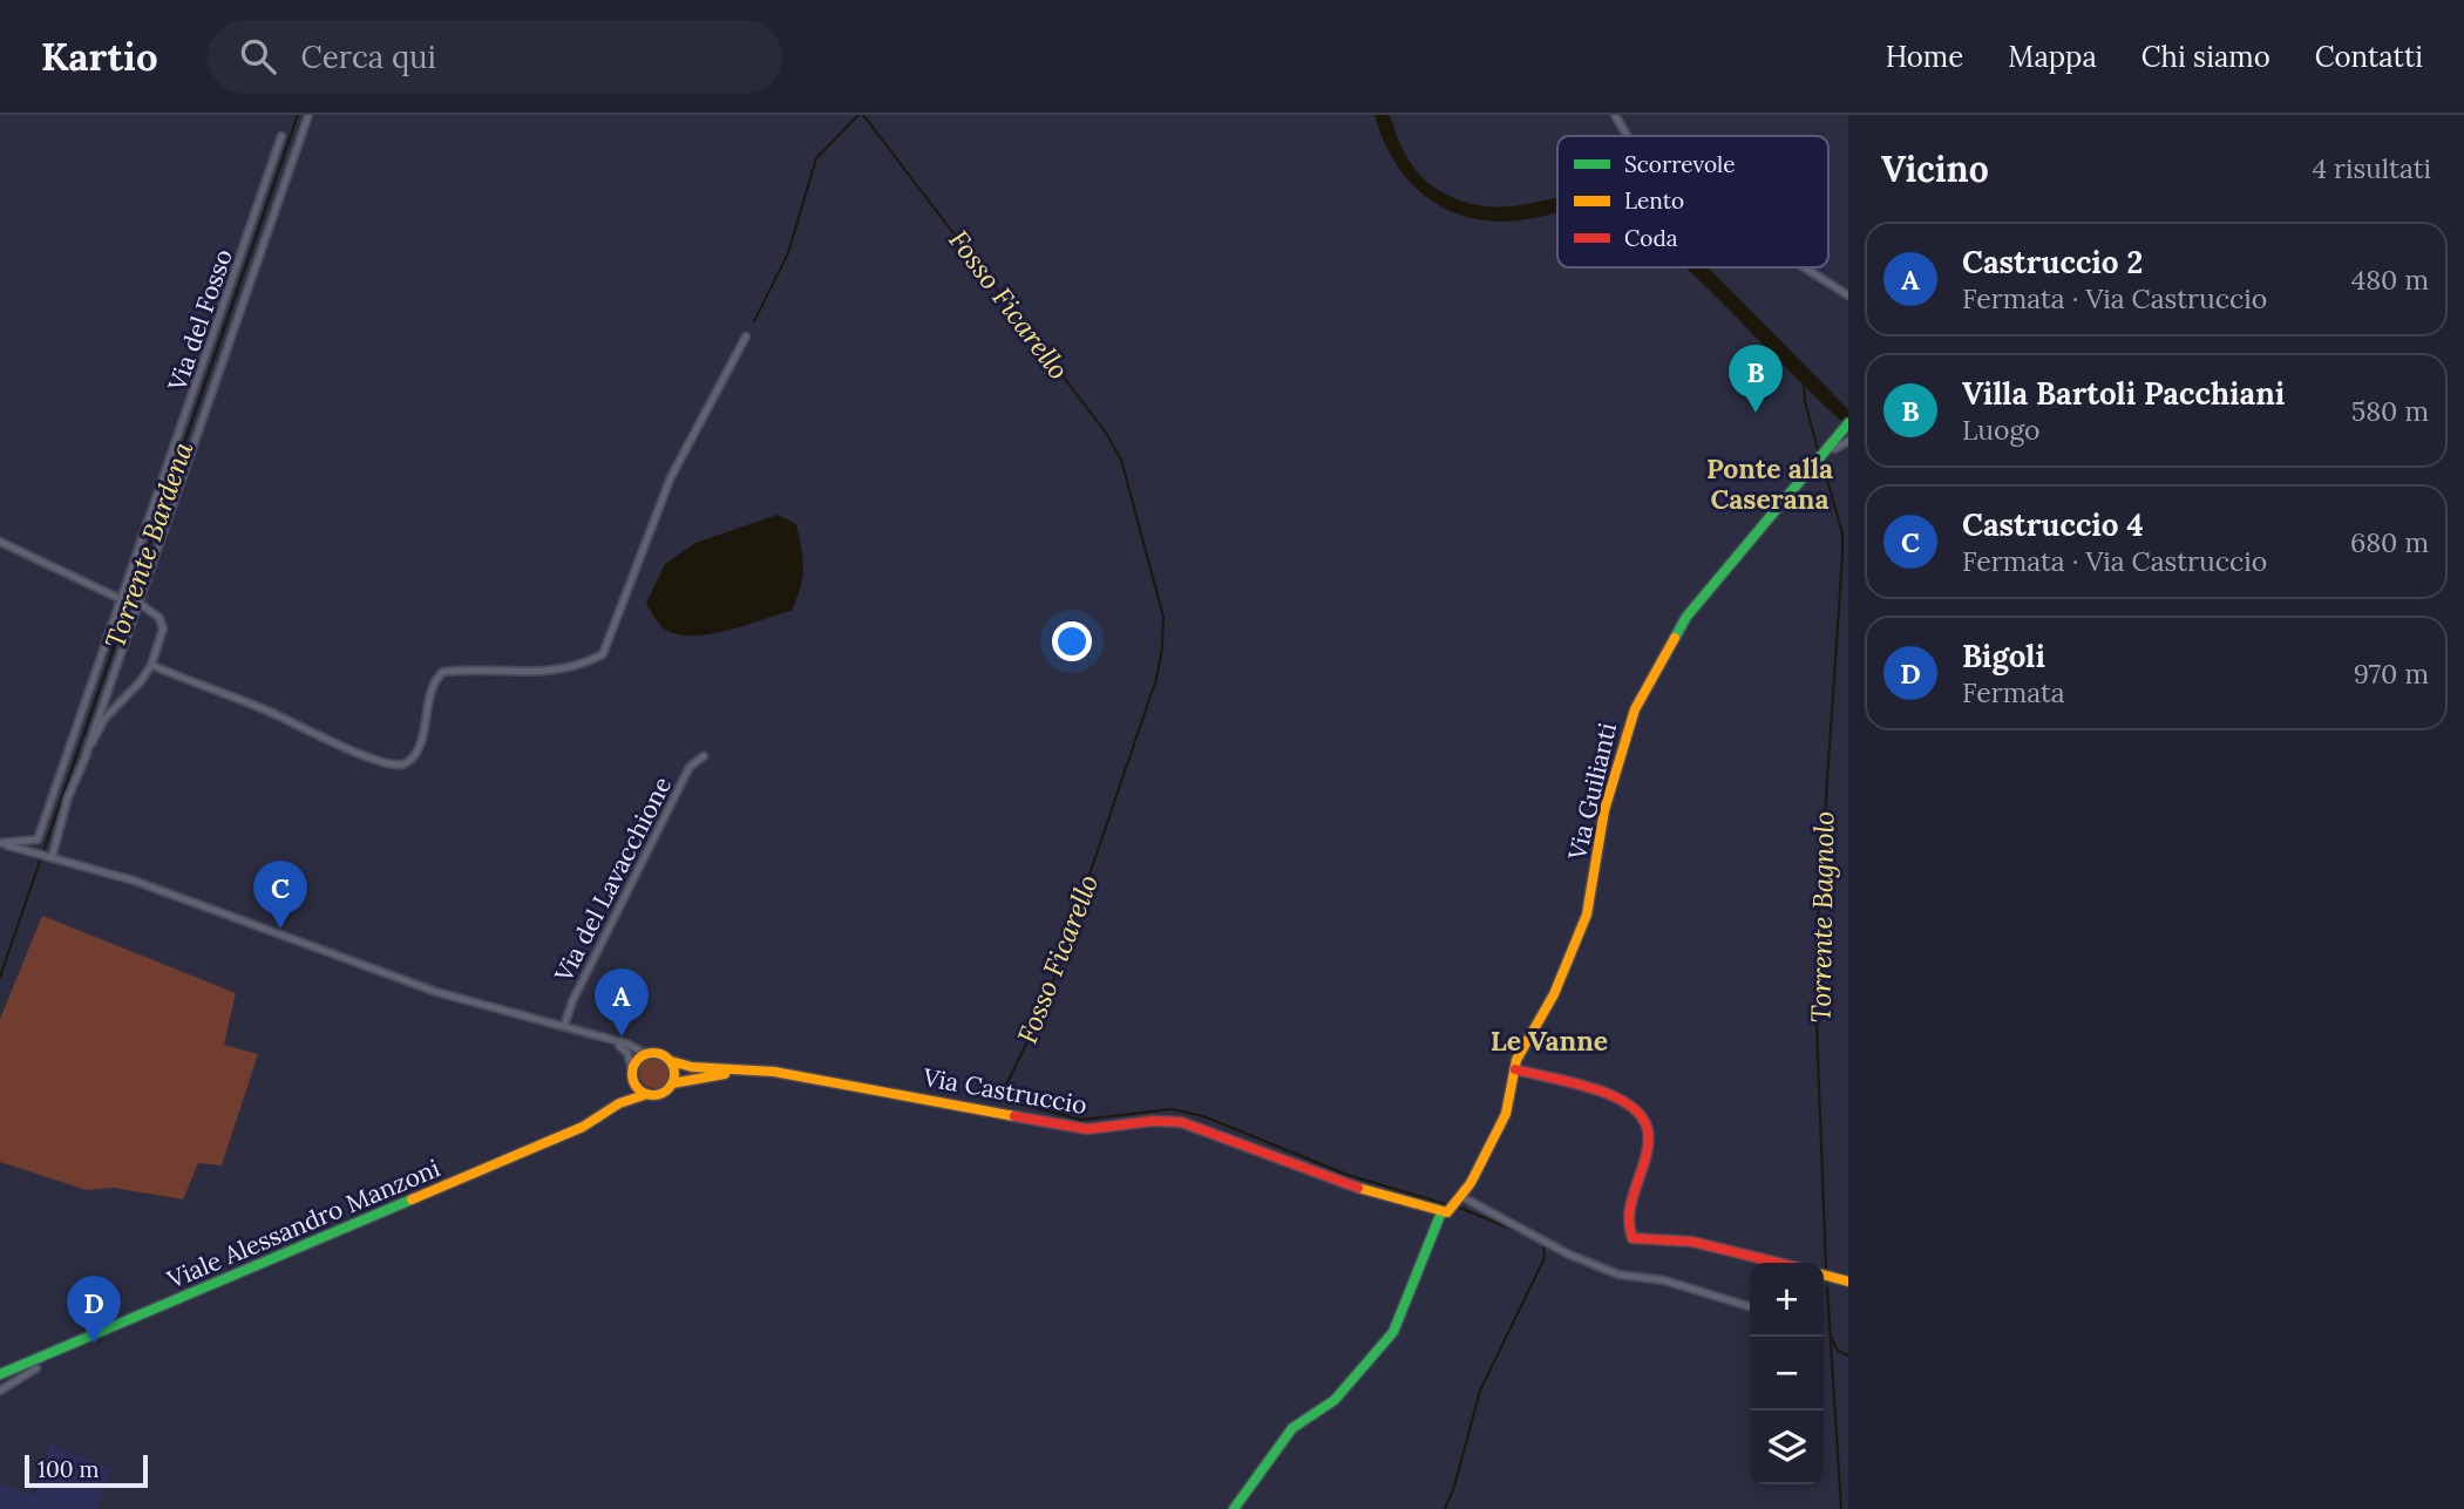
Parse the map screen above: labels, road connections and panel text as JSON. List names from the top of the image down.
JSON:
{
  "streets": {
    "street": [
      "Via del Fosso",
      "Via Guilianti",
      "Via del Lavacchione",
      "Via Castruccio",
      "Viale Alessandro Manzoni"
    ]
  },
  "crossings": [
    ["Via Guilianti", "Via Castruccio"]
  ],
  "districts": ["Ponte alla Caserana", "Le Vanne"],
  "water": ["Fosso Ficarello", "Torrente Bardena", "Torrente Bagnolo"],
  "legend": ["Scorrevole", "Lento", "Coda"],
  "scale_bar": "100 m",
  "page": {
    "header": "Kartio",
    "search": "Cerca qui",
    "nav": [
      "Home",
      "Mappa",
      "Chi siamo",
      "Contatti"
    ],
    "heading": ["Vicino", "4 risultati"],
    "list": [
      {
        "mark": "A",
        "name": "Castruccio 2",
        "note": "Fermata · Via Castruccio",
        "value": "480 m"
      },
      {
        "mark": "B",
        "name": "Villa Bartoli Pacchiani",
        "note": "Luogo",
        "value": "580 m"
      },
      {
        "mark": "C",
        "name": "Castruccio 4",
        "note": "Fermata · Via Castruccio",
        "value": "680 m"
      },
      {
        "mark": "D",
        "name": "Bigoli",
        "note": "Fermata",
        "value": "970 m"
      }
    ],
    "pins": [
      "B",
      "C",
      "A",
      "D"
    ],
    "map_buttons": ["+", "−"],
    "scale": "100 m"
  }
}
